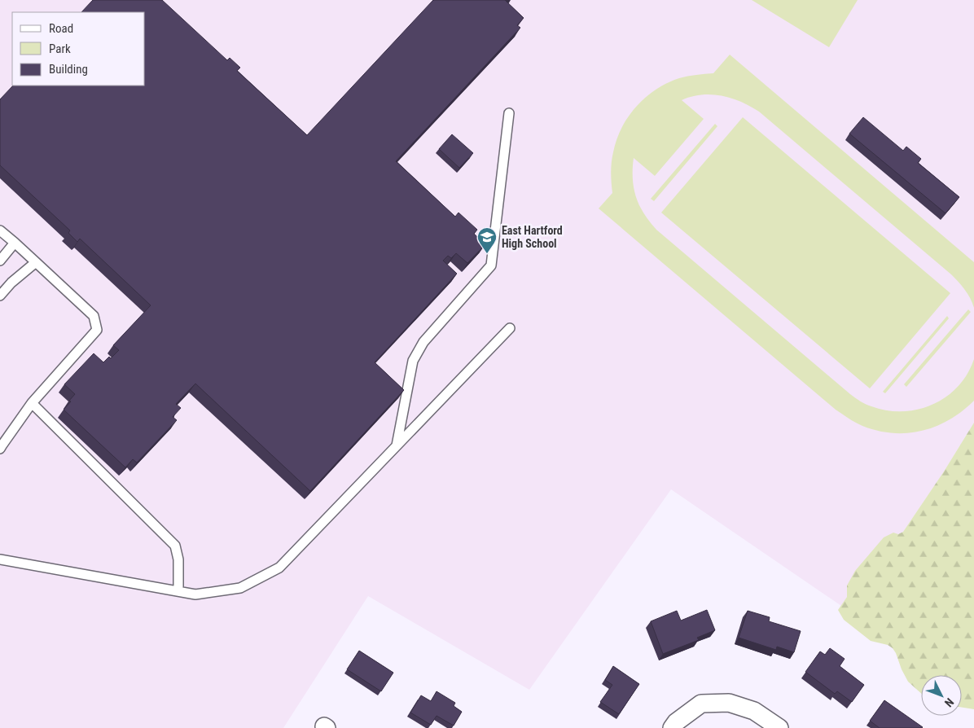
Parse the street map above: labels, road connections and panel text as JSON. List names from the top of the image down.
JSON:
{
  "places": {
    "school or university": ["East Hartford High School"]
  },
  "legend": ["Road", "Park", "Building"],
  "north": "bottom right"
}
